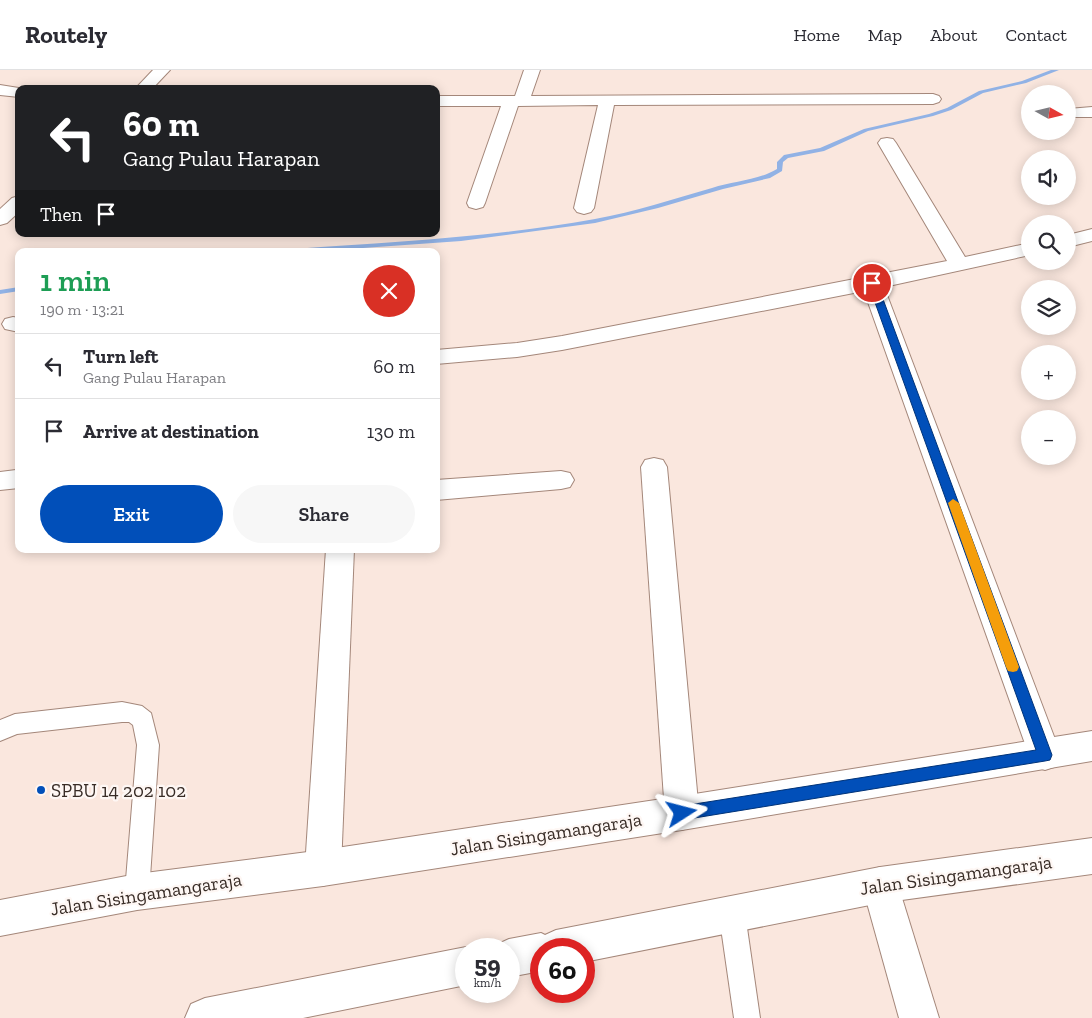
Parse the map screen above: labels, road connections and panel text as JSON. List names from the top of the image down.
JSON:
{
  "streets": {
    "street": ["Jalan Sisingamangaraja"]
  },
  "places": ["SPBU 14 202 102"],
  "north": "right",
  "page": {
    "header": "Routely",
    "nav": [
      "Home",
      "Map",
      "About",
      "Contact"
    ],
    "map_buttons": ["+", "−"],
    "turn": ["60 m", "Gang Pulau Harapan"],
    "then": "Then",
    "heading": ["1 min", "190 m · 13:21"],
    "list": [
      {
        "name": "Turn left",
        "note": "Gang Pulau Harapan",
        "value": "60 m"
      },
      {
        "name": "Arrive at destination",
        "value": "130 m"
      }
    ],
    "buttons": ["Exit", "Share"],
    "speed": "59 km/h",
    "limit": "60"
  }
}
